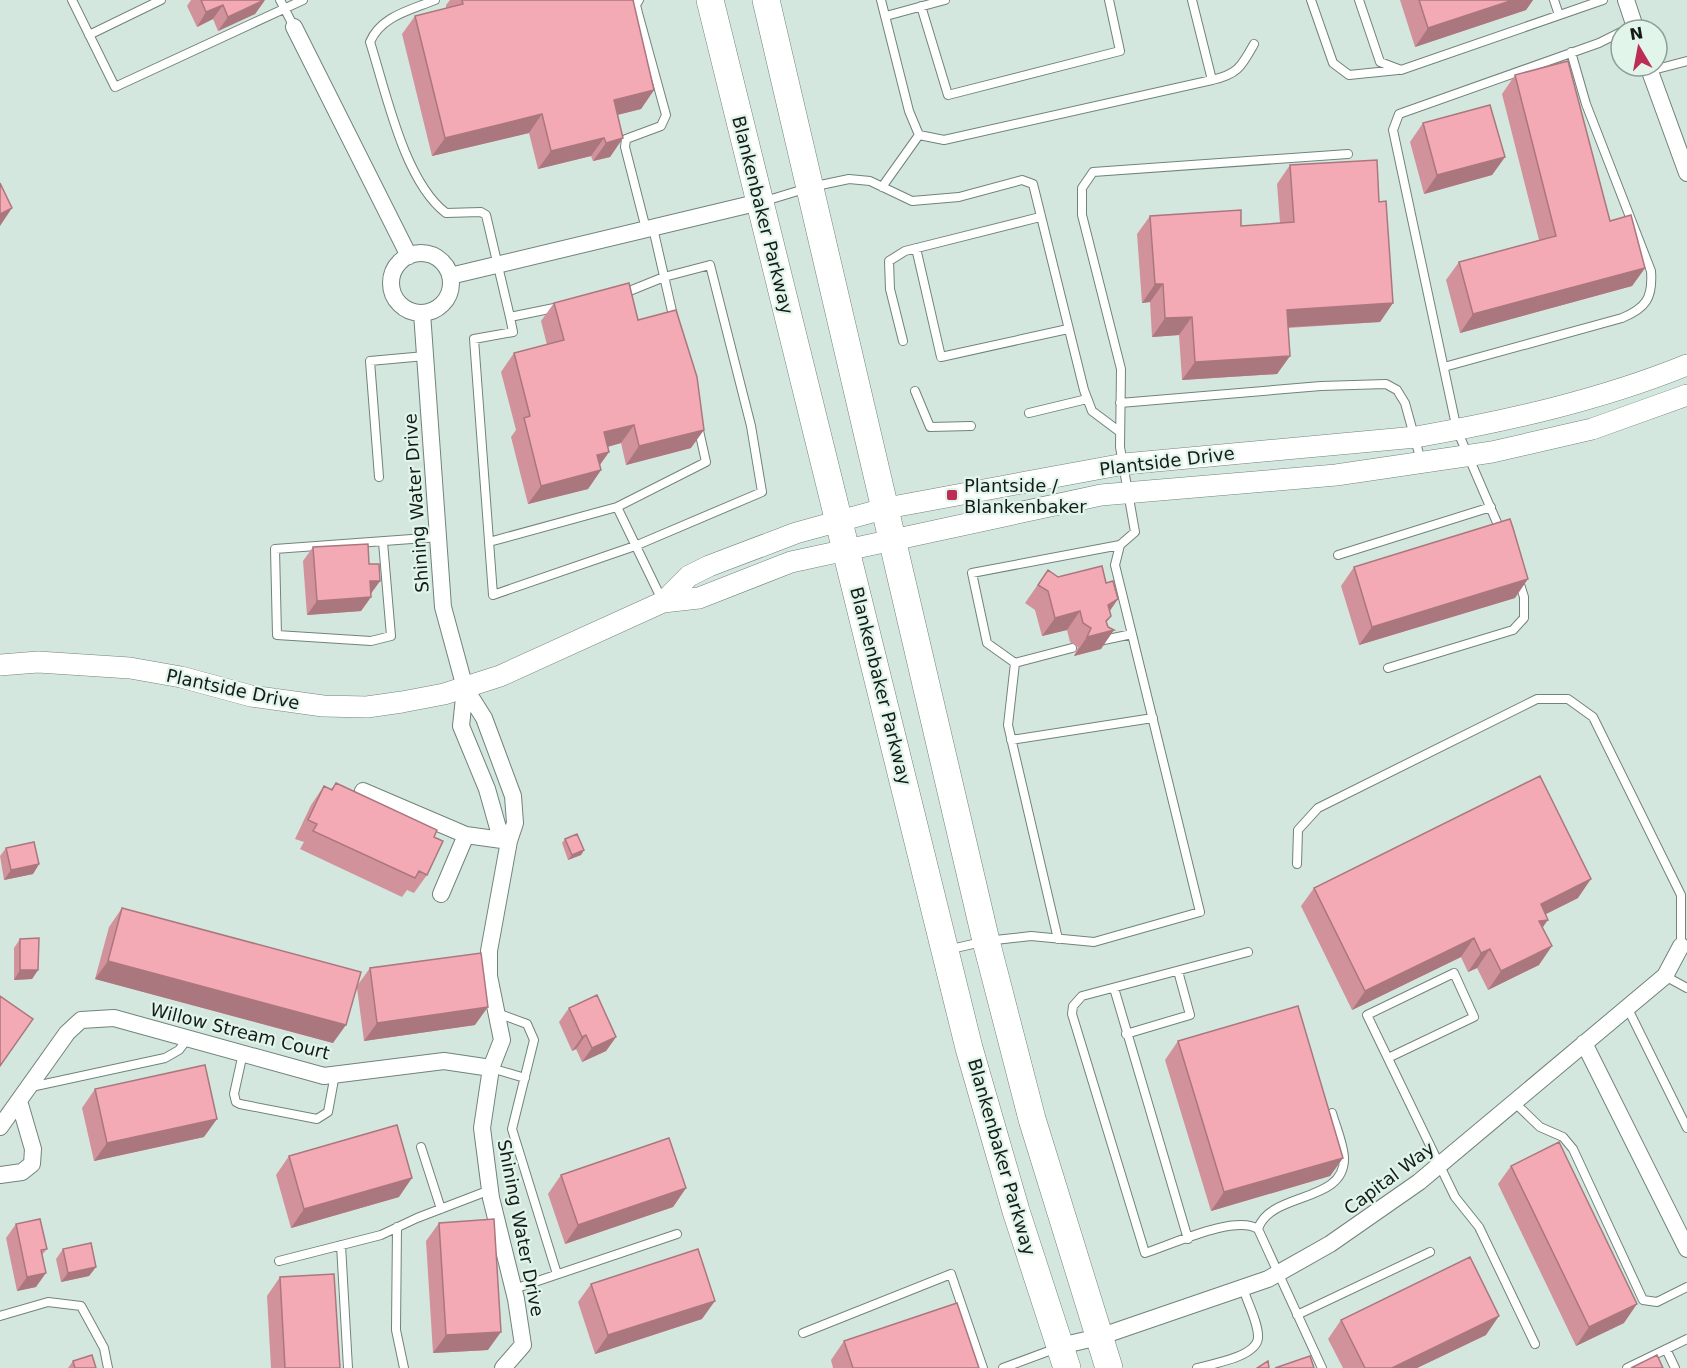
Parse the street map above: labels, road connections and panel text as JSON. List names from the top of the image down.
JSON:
{
  "streets": {
    "main road": ["Blankenbaker Parkway"],
    "street": [
      "Plantside Drive",
      "Shining Water Drive",
      "Willow Stream Court",
      "Capital Way"
    ]
  },
  "crossings": [
    ["Blankenbaker Parkway", "Plantside Drive"],
    ["Blankenbaker Parkway", "Capital Way"],
    ["Plantside Drive", "Shining Water Drive"],
    ["Shining Water Drive", "Willow Stream Court"]
  ],
  "places": {
    "transit": ["Plantside / Blankenbaker"]
  },
  "north": "top"
}
